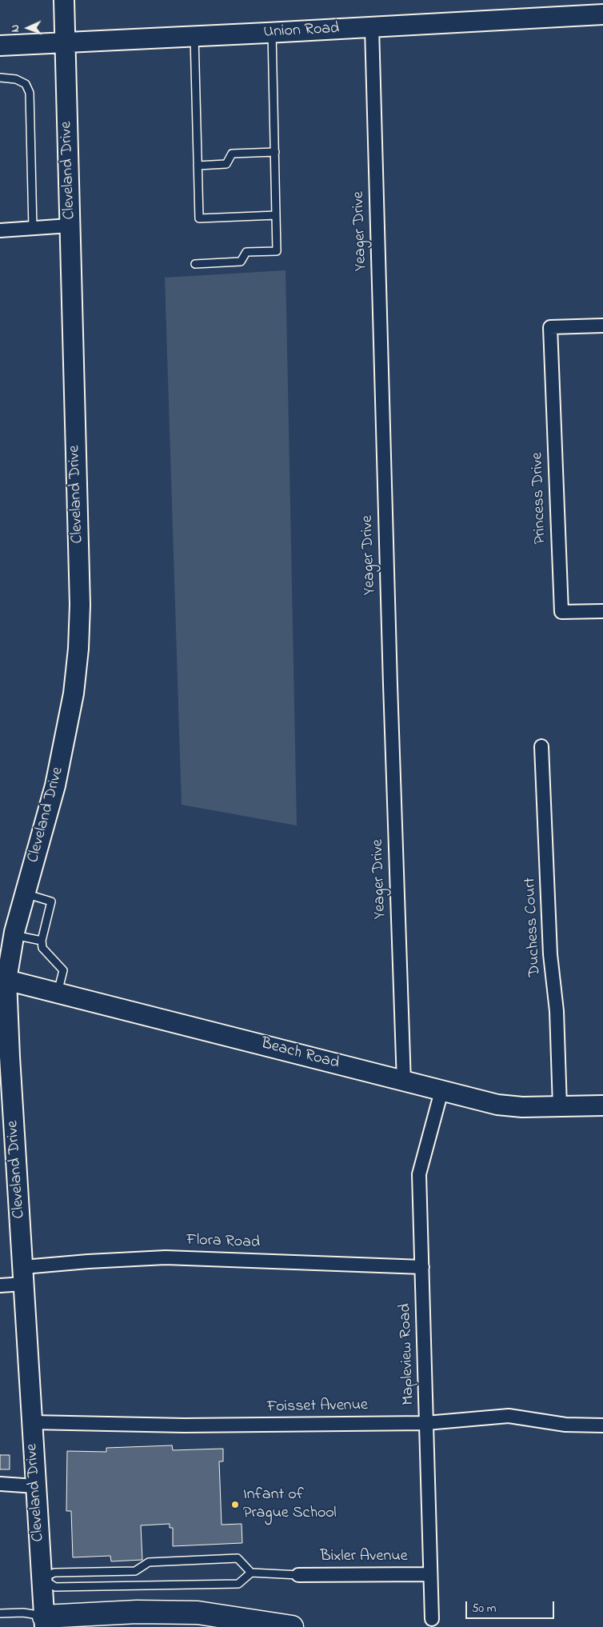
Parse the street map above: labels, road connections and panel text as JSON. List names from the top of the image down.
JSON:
{
  "streets": {
    "street": [
      "Union Road",
      "Cleveland Drive",
      "Yeager Drive",
      "Princess Drive",
      "Duchess Court",
      "Beach Road",
      "Flora Road",
      "Mapleview Road",
      "Foisset Avenue",
      "Bixler Avenue"
    ]
  },
  "crossings": [
    ["Union Road", "Cleveland Drive"],
    ["Union Road", "Yeager Drive"],
    ["Cleveland Drive", "Beach Road"],
    ["Cleveland Drive", "Flora Road"],
    ["Cleveland Drive", "Foisset Avenue"],
    ["Yeager Drive", "Beach Road"],
    ["Duchess Court", "Beach Road"],
    ["Beach Road", "Mapleview Road"],
    ["Flora Road", "Mapleview Road"],
    ["Mapleview Road", "Foisset Avenue"],
    ["Mapleview Road", "Bixler Avenue"]
  ],
  "places": ["Infant of Prague School"],
  "scale_bar": "50 m",
  "north": "left"
}
